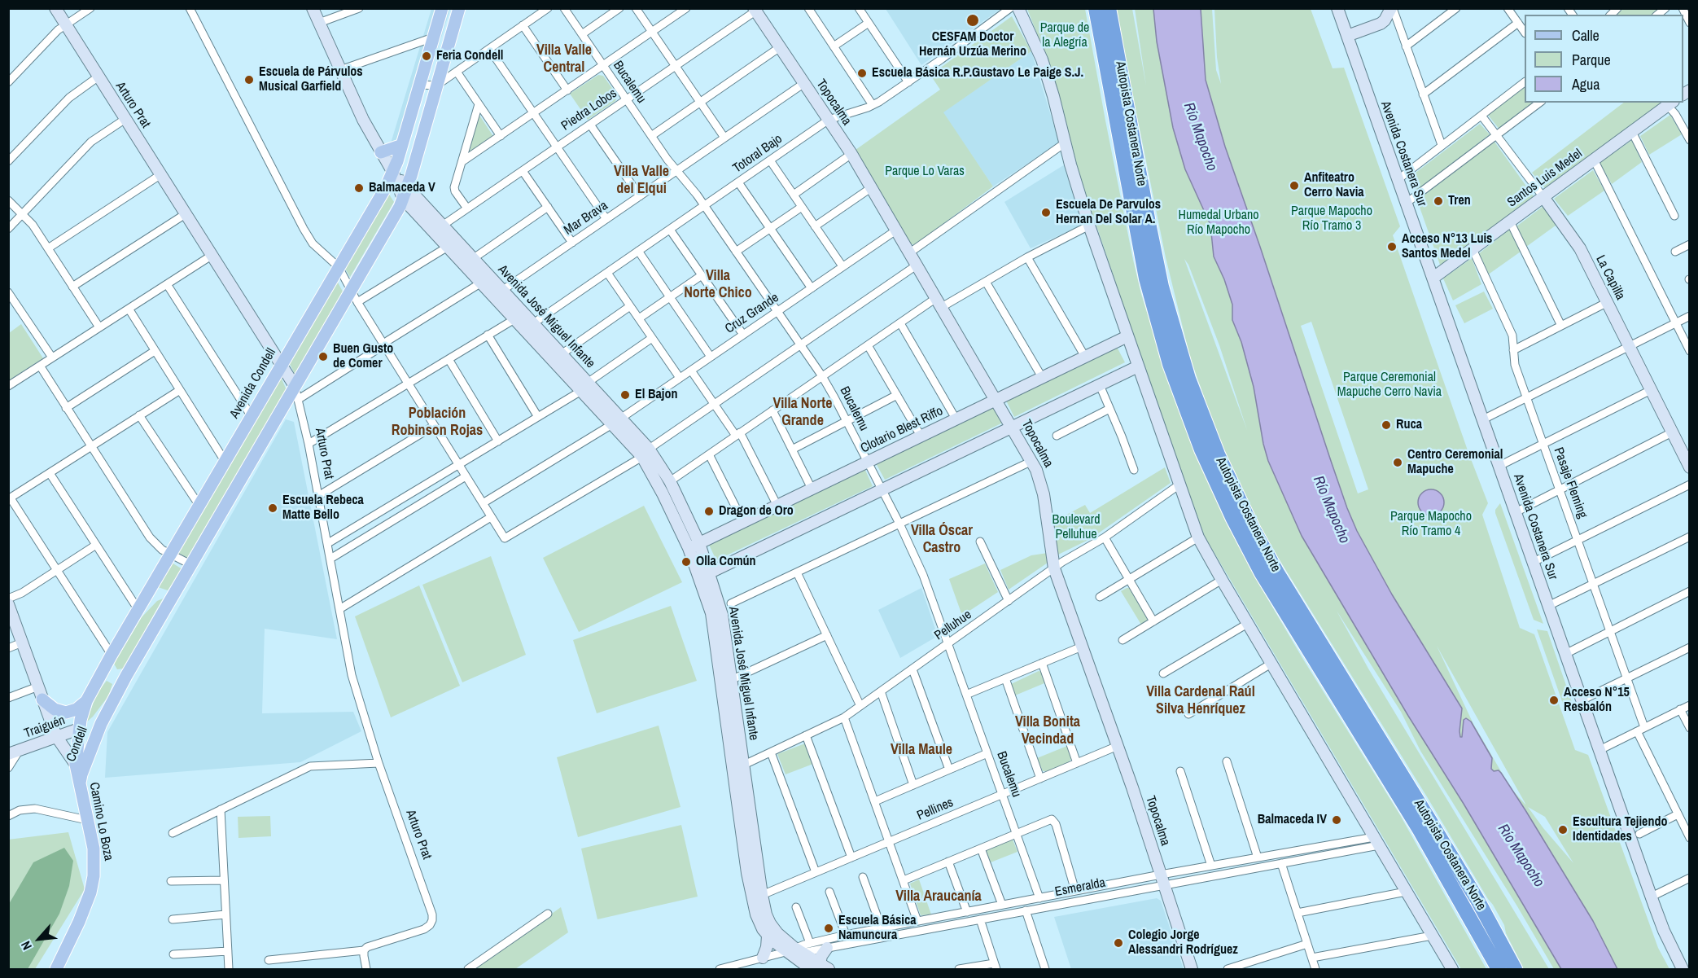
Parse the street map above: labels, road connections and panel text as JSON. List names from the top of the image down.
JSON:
{
  "streets": {
    "highway": ["Autopista Costanera Norte"],
    "main road": ["Avenida Condell", "Condell", "Camino Lo Boza"],
    "street": [
      "Bucalemu",
      "Topocalma",
      "Arturo Prat",
      "Piedra Lobos",
      "Totoral Bajo",
      "Avenida Costanera Sur",
      "Santos Luis Medel",
      "Mar Brava",
      "La Capilla",
      "Cruz Grande",
      "Avenida José Miguel Infante",
      "Clotario Blest Riffo",
      "Pasaje Fleming",
      "Pelluhue",
      "Traiguén",
      "Pellines",
      "Esmeralda"
    ]
  },
  "crossings": [
    ["Bucalemu", "Piedra Lobos"],
    ["Bucalemu", "Totoral Bajo"],
    ["Bucalemu", "Mar Brava"],
    ["Bucalemu", "Cruz Grande"],
    ["Bucalemu", "Clotario Blest Riffo"],
    ["Bucalemu", "Pelluhue"],
    ["Bucalemu", "Pellines"],
    ["Bucalemu", "Esmeralda"],
    ["Topocalma", "Piedra Lobos"],
    ["Topocalma", "Totoral Bajo"],
    ["Topocalma", "Mar Brava"],
    ["Topocalma", "Cruz Grande"],
    ["Topocalma", "Clotario Blest Riffo"],
    ["Topocalma", "Pelluhue"],
    ["Topocalma", "Pellines"],
    ["Topocalma", "Esmeralda"],
    ["Arturo Prat", "Avenida Condell"],
    ["Piedra Lobos", "Avenida José Miguel Infante"],
    ["Totoral Bajo", "Avenida José Miguel Infante"],
    ["Avenida Costanera Sur", "Santos Luis Medel"],
    ["Santos Luis Medel", "La Capilla"],
    ["Santos Luis Medel", "Pasaje Fleming"],
    ["Mar Brava", "Avenida José Miguel Infante"],
    ["Cruz Grande", "Avenida José Miguel Infante"],
    ["Avenida José Miguel Infante", "Avenida Condell"],
    ["Avenida José Miguel Infante", "Clotario Blest Riffo"],
    ["Avenida José Miguel Infante", "Pelluhue"],
    ["Avenida José Miguel Infante", "Pellines"],
    ["Avenida José Miguel Infante", "Esmeralda"],
    ["Avenida Condell", "Traiguén"],
    ["Avenida Condell", "Camino Lo Boza"],
    ["Traiguén", "Camino Lo Boza"],
    ["Condell", "Camino Lo Boza"]
  ],
  "districts": [
    "Villa Valle Central",
    "Villa Valle del Elqui",
    "Villa Norte Chico",
    "Villa Norte Grande",
    "Población Robinson Rojas",
    "Villa Óscar Castro",
    "Villa Cardenal Raúl Silva Henríquez",
    "Villa Bonita Vecindad",
    "Villa Maule",
    "Villa Araucanía"
  ],
  "water": ["Río Mapocho"],
  "parks": [
    "Parque de la Alegría",
    "Parque Lo Varas",
    "Parque Mapocho Río Tramo 3",
    "Humedal Urbano Río Mapocho",
    "Parque Ceremonial Mapuche Cerro Navia",
    "Parque Mapocho Río Tramo 4",
    "Boulevard Pelluhue"
  ],
  "places": [
    "CESFAM Doctor Hernán Urzúa Merino",
    "Feria Condell",
    "Escuela Básica R.P.Gustavo Le Paige S.J.",
    "Escuela de Párvulos Musical Garfield",
    "Anfiteatro Cerro Navia",
    "Balmaceda V",
    "Tren",
    "Escuela De Parvulos Hernan Del Solar A.",
    "Acceso N°13 Luis Santos Medel",
    "Buen Gusto de Comer",
    "El Bajon",
    "Ruca",
    "Centro Ceremonial Mapuche",
    "Escuela Rebeca Matte Bello",
    "Dragon de Oro",
    "Olla Común",
    "Acceso N°15 Resbalón",
    "Balmaceda IV",
    "Escultura Tejiendo Identidades",
    "Escuela Básica Namuncura",
    "Colegio Jorge Alessandri Rodríguez"
  ],
  "legend": ["Calle", "Parque", "Agua"],
  "north": "bottom left"
}
